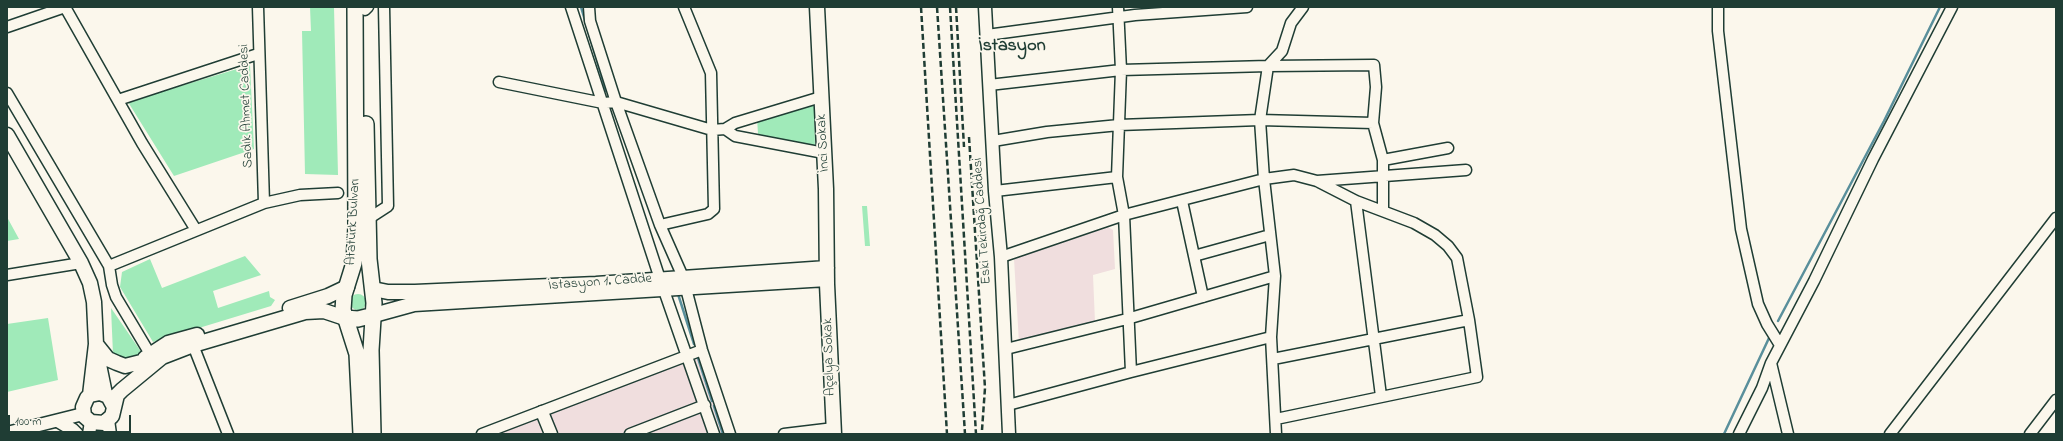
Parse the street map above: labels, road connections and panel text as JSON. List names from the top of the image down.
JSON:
{
  "streets": {
    "main road": [
      "İnci Sokak",
      "Atatürk Bulvarı",
      "İstasyon 1. Cadde",
      "Açelya Sokak"
    ],
    "street": ["Sadık Ahmet Caddesi", "Eski Tekirdağ Caddesi"]
  },
  "crossings": [
    ["İnci Sokak", "İstasyon 1. Cadde"],
    ["İnci Sokak", "Açelya Sokak"],
    ["Atatürk Bulvarı", "İstasyon 1. Cadde"],
    ["İstasyon 1. Cadde", "Açelya Sokak"]
  ],
  "districts": ["İstasyon"],
  "scale_bar": "100 m"
}
